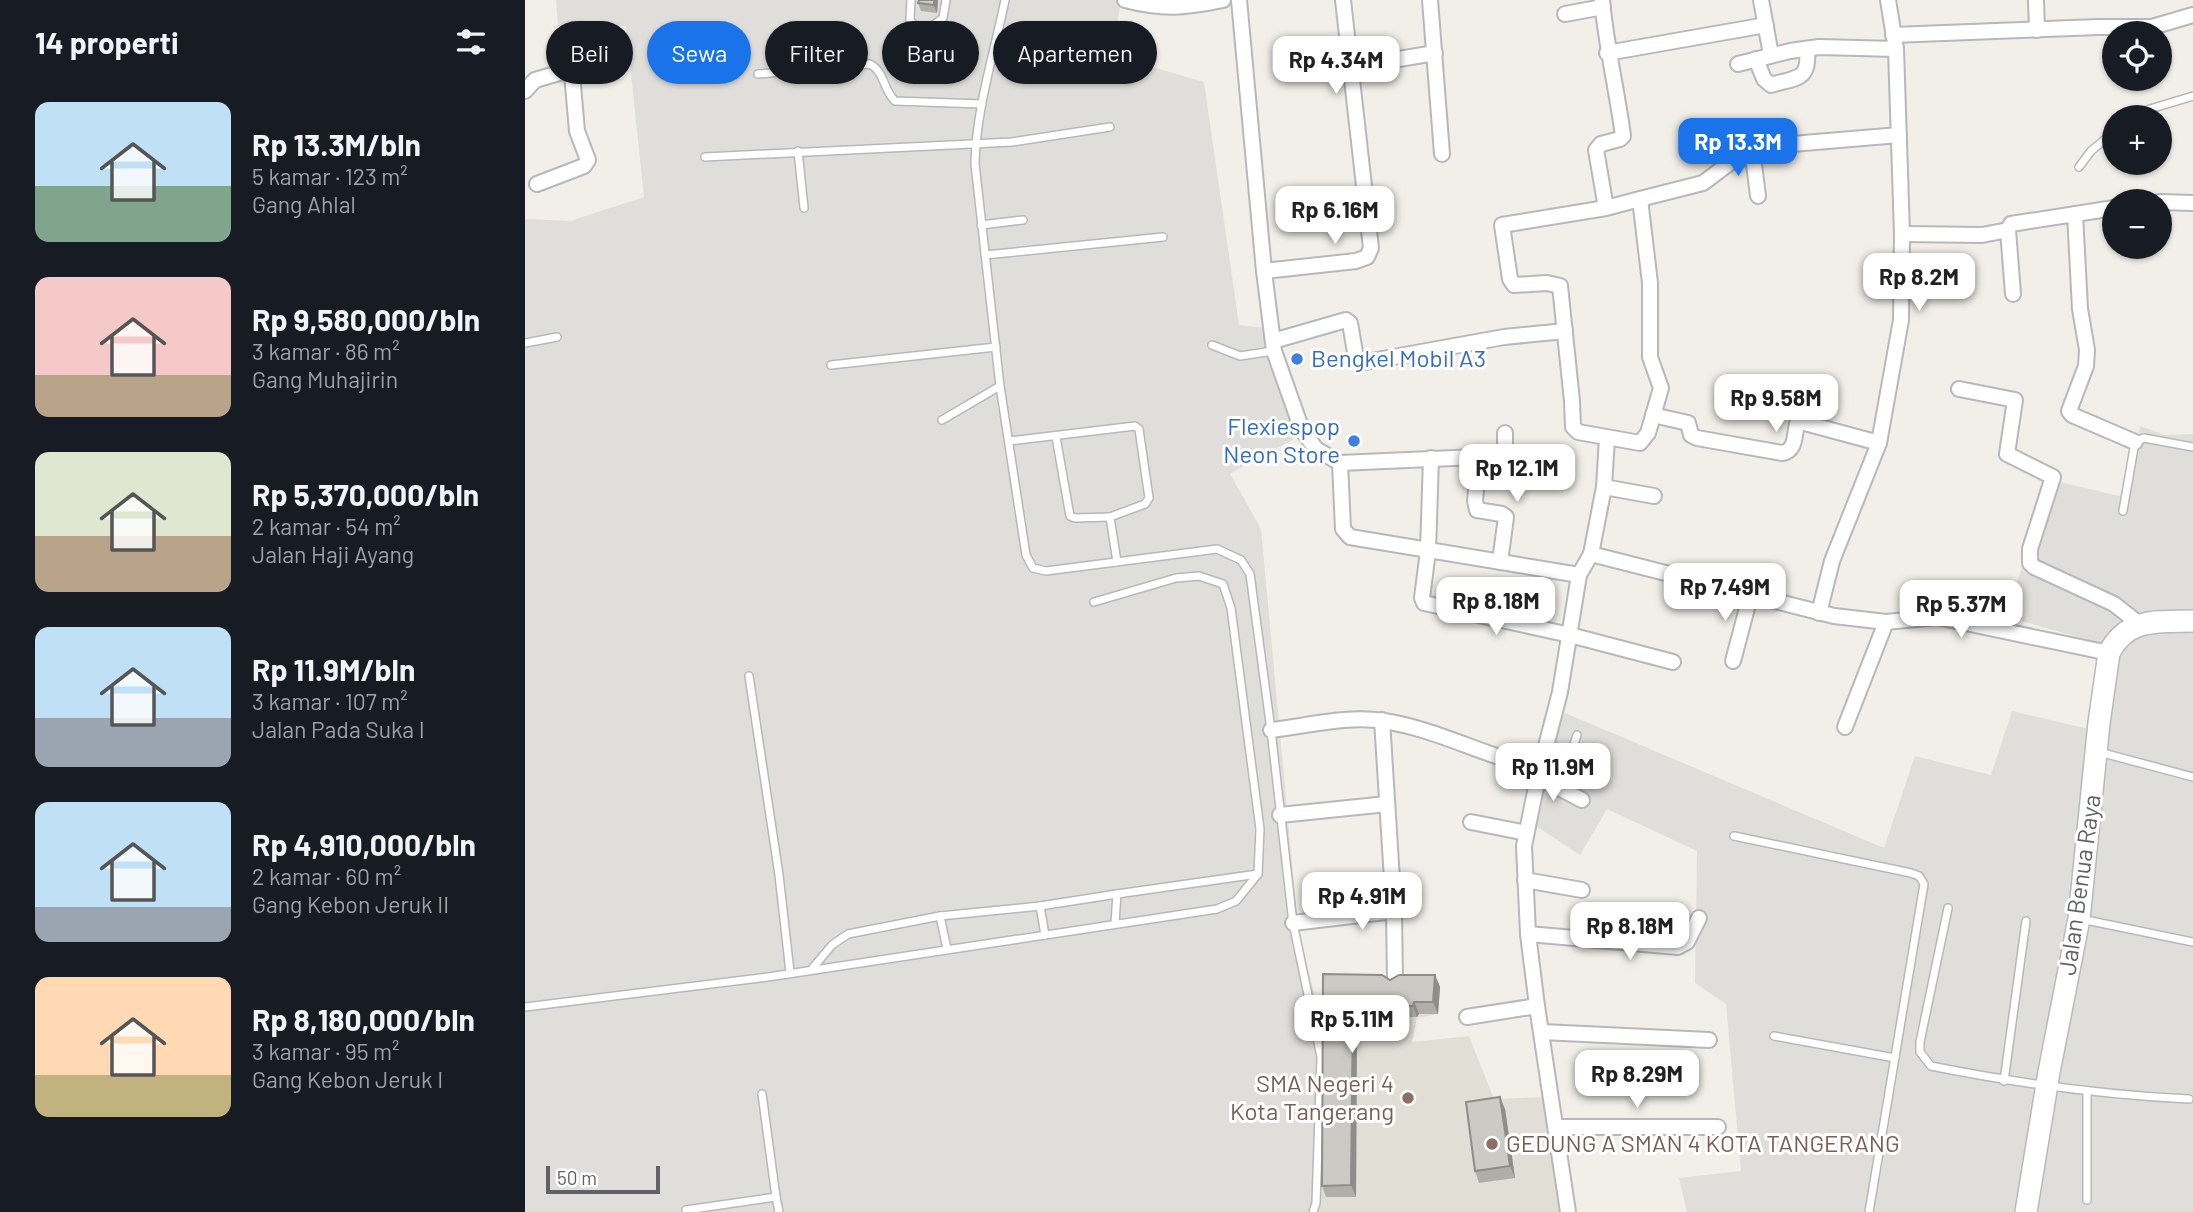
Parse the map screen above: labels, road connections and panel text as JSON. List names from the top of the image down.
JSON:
{
  "streets": {
    "street": ["Jalan Benua Raya"]
  },
  "places": [
    "Bengkel Mobil A3",
    "Flexiespop Neon Store",
    "SMA Negeri 4 Kota Tangerang",
    "GEDUNG A SMAN 4 KOTA TANGERANG"
  ],
  "scale_bar": "50 m",
  "page": {
    "heading": "14 properti",
    "map_buttons": ["+", "−"],
    "chip": [
      "Beli",
      "Sewa",
      "Filter",
      "Baru",
      "Apartemen"
    ],
    "price": [
      "Rp 4.34M",
      "Rp 13.3M",
      "Rp 6.16M",
      "Rp 8.2M",
      "Rp 9.58M",
      "Rp 12.1M",
      "Rp 7.49M",
      "Rp 8.18M",
      "Rp 5.37M",
      "Rp 11.9M",
      "Rp 4.91M",
      "Rp 8.18M",
      "Rp 5.11M",
      "Rp 8.29M"
    ],
    "list": [
      {
        "name": "Rp 13.3M/bln",
        "note": "5 kamar · 123 m² · Gang Ahlal"
      },
      {
        "name": "Rp 9,580,000/bln",
        "note": "3 kamar · 86 m² · Gang Muhajirin"
      },
      {
        "name": "Rp 5,370,000/bln",
        "note": "2 kamar · 54 m² · Jalan Haji Ayang"
      },
      {
        "name": "Rp 11.9M/bln",
        "note": "3 kamar · 107 m² · Jalan Pada Suka I"
      },
      {
        "name": "Rp 4,910,000/bln",
        "note": "2 kamar · 60 m² · Gang Kebon Jeruk II"
      },
      {
        "name": "Rp 8,180,000/bln",
        "note": "3 kamar · 95 m² · Gang Kebon Jeruk I"
      }
    ],
    "scale": "50 m"
  }
}
